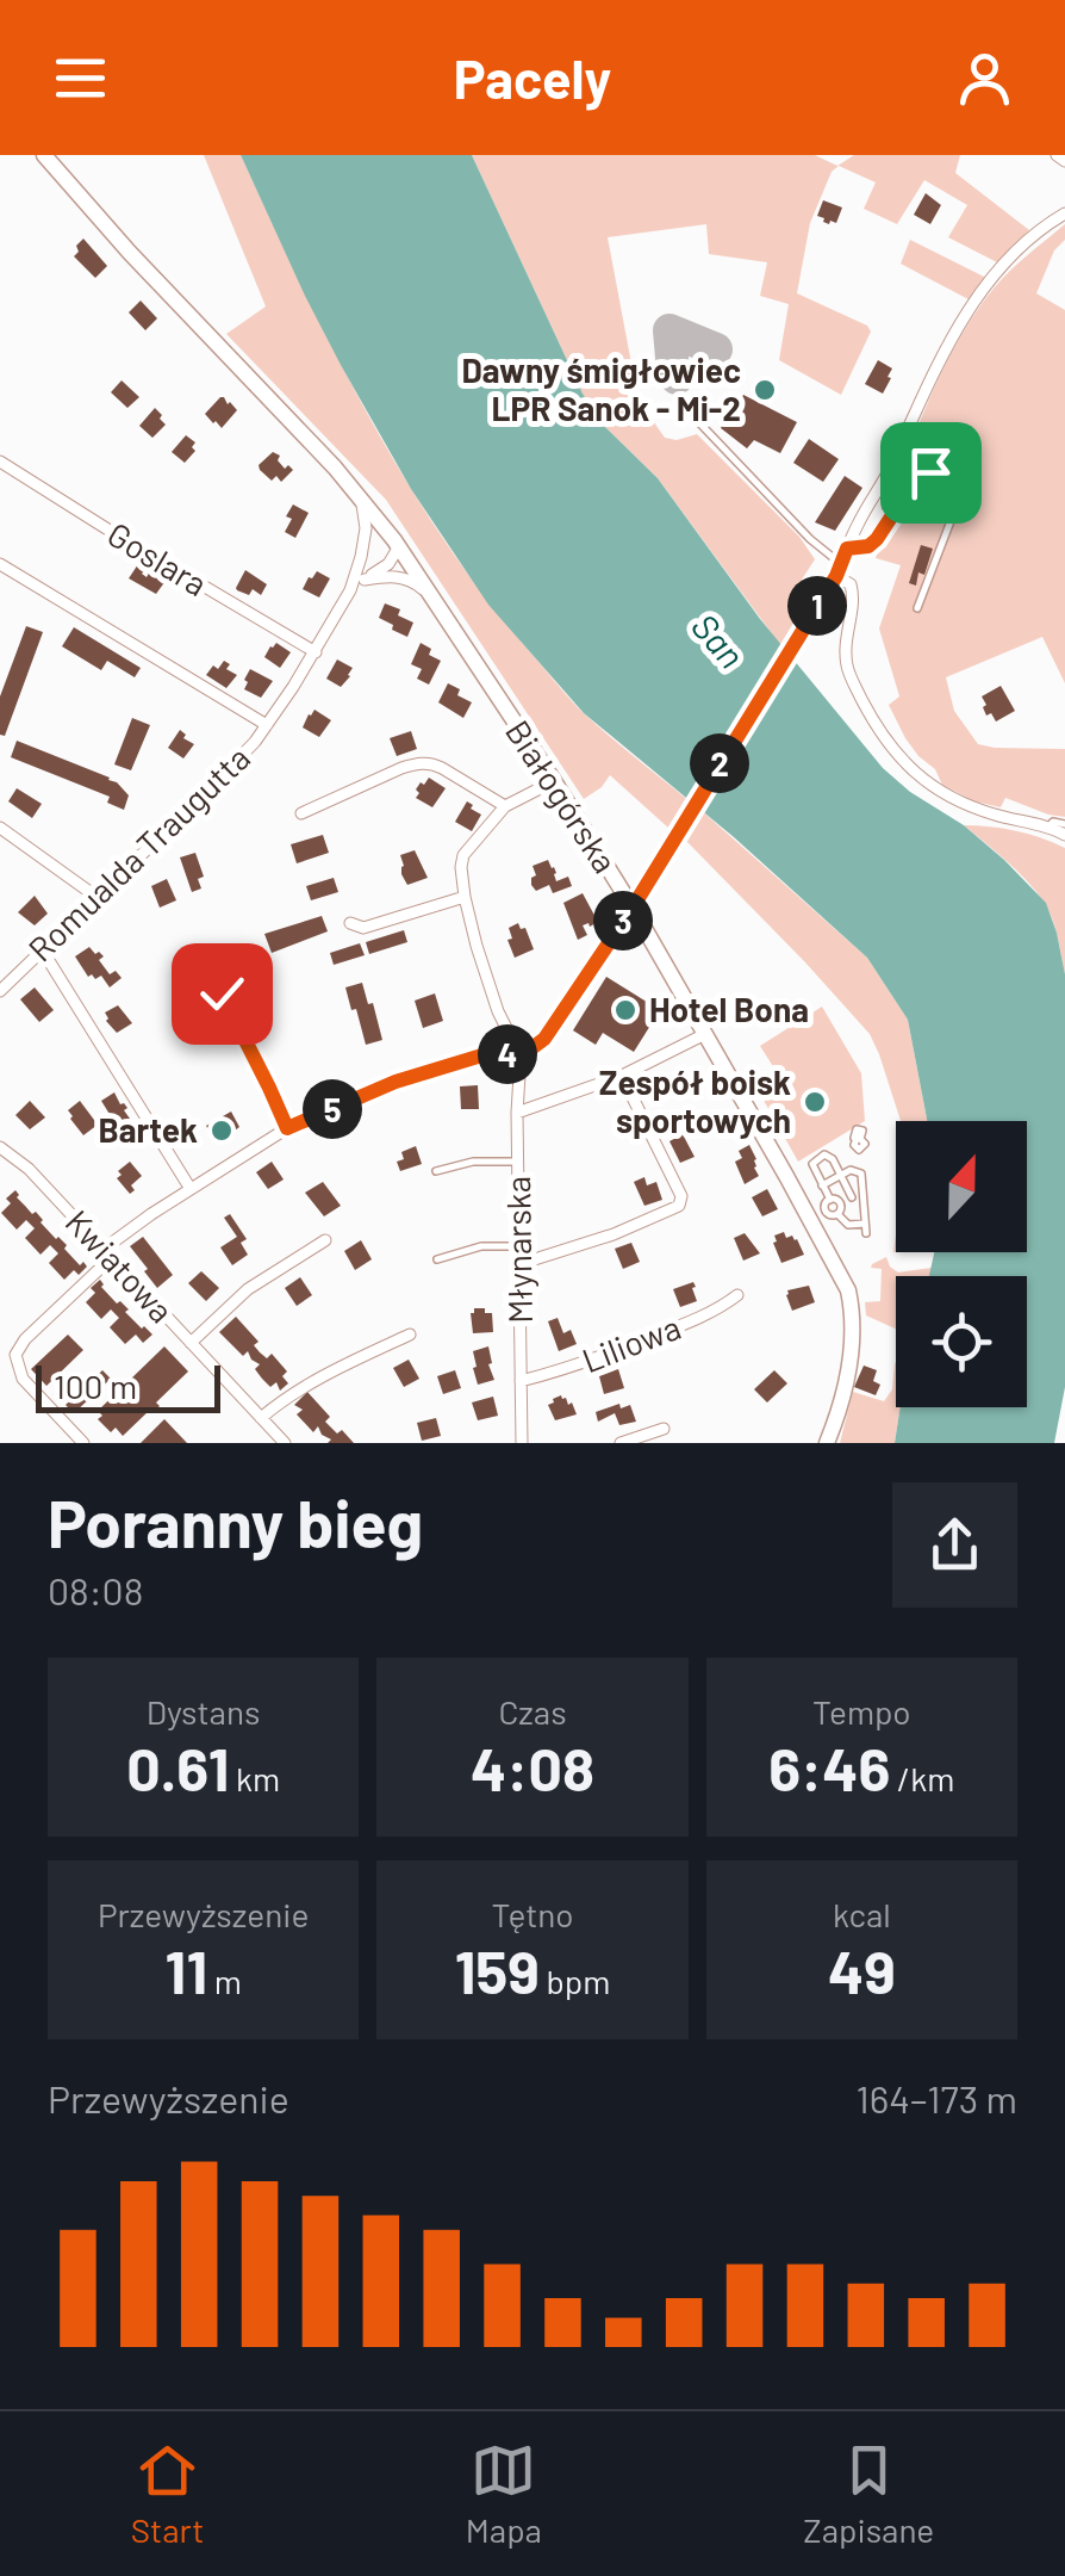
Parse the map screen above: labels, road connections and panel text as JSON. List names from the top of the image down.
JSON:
{
  "streets": {
    "street": [
      "Goslara",
      "Białogórska",
      "Romualda Traugutta",
      "Młynarska",
      "Kwiatowa",
      "Liliowa"
    ]
  },
  "crossings": [
    ["Goslara", "Romualda Traugutta"],
    ["Białogórska", "Romualda Traugutta"],
    ["Białogórska", "Młynarska"],
    ["Młynarska", "Liliowa"]
  ],
  "water": ["San"],
  "places": [
    "Dawny śmigłowiec LPR Sanok - Mi-2",
    "Hotel Bona",
    "Zespół boisk sportowych",
    "Bartek"
  ],
  "scale_bar": "100 m",
  "north": "top",
  "page": {
    "header": "Pacely",
    "pins": [
      "1",
      "2",
      "3",
      "4",
      "5"
    ],
    "scale": "100 m",
    "heading": ["Poranny bieg", "08:08"],
    "stats": [
      ["Dystans", "0.61 km"],
      ["Czas", "4:08"],
      ["Tempo", "6:46 /km"],
      ["Przewyższenie", "11 m"],
      ["Tętno", "159 bpm"],
      ["kcal", "49"]
    ],
    "chart": ["Przewyższenie", "164–173 m"],
    "tabs": ["Start", "Mapa", "Zapisane"]
  }
}
